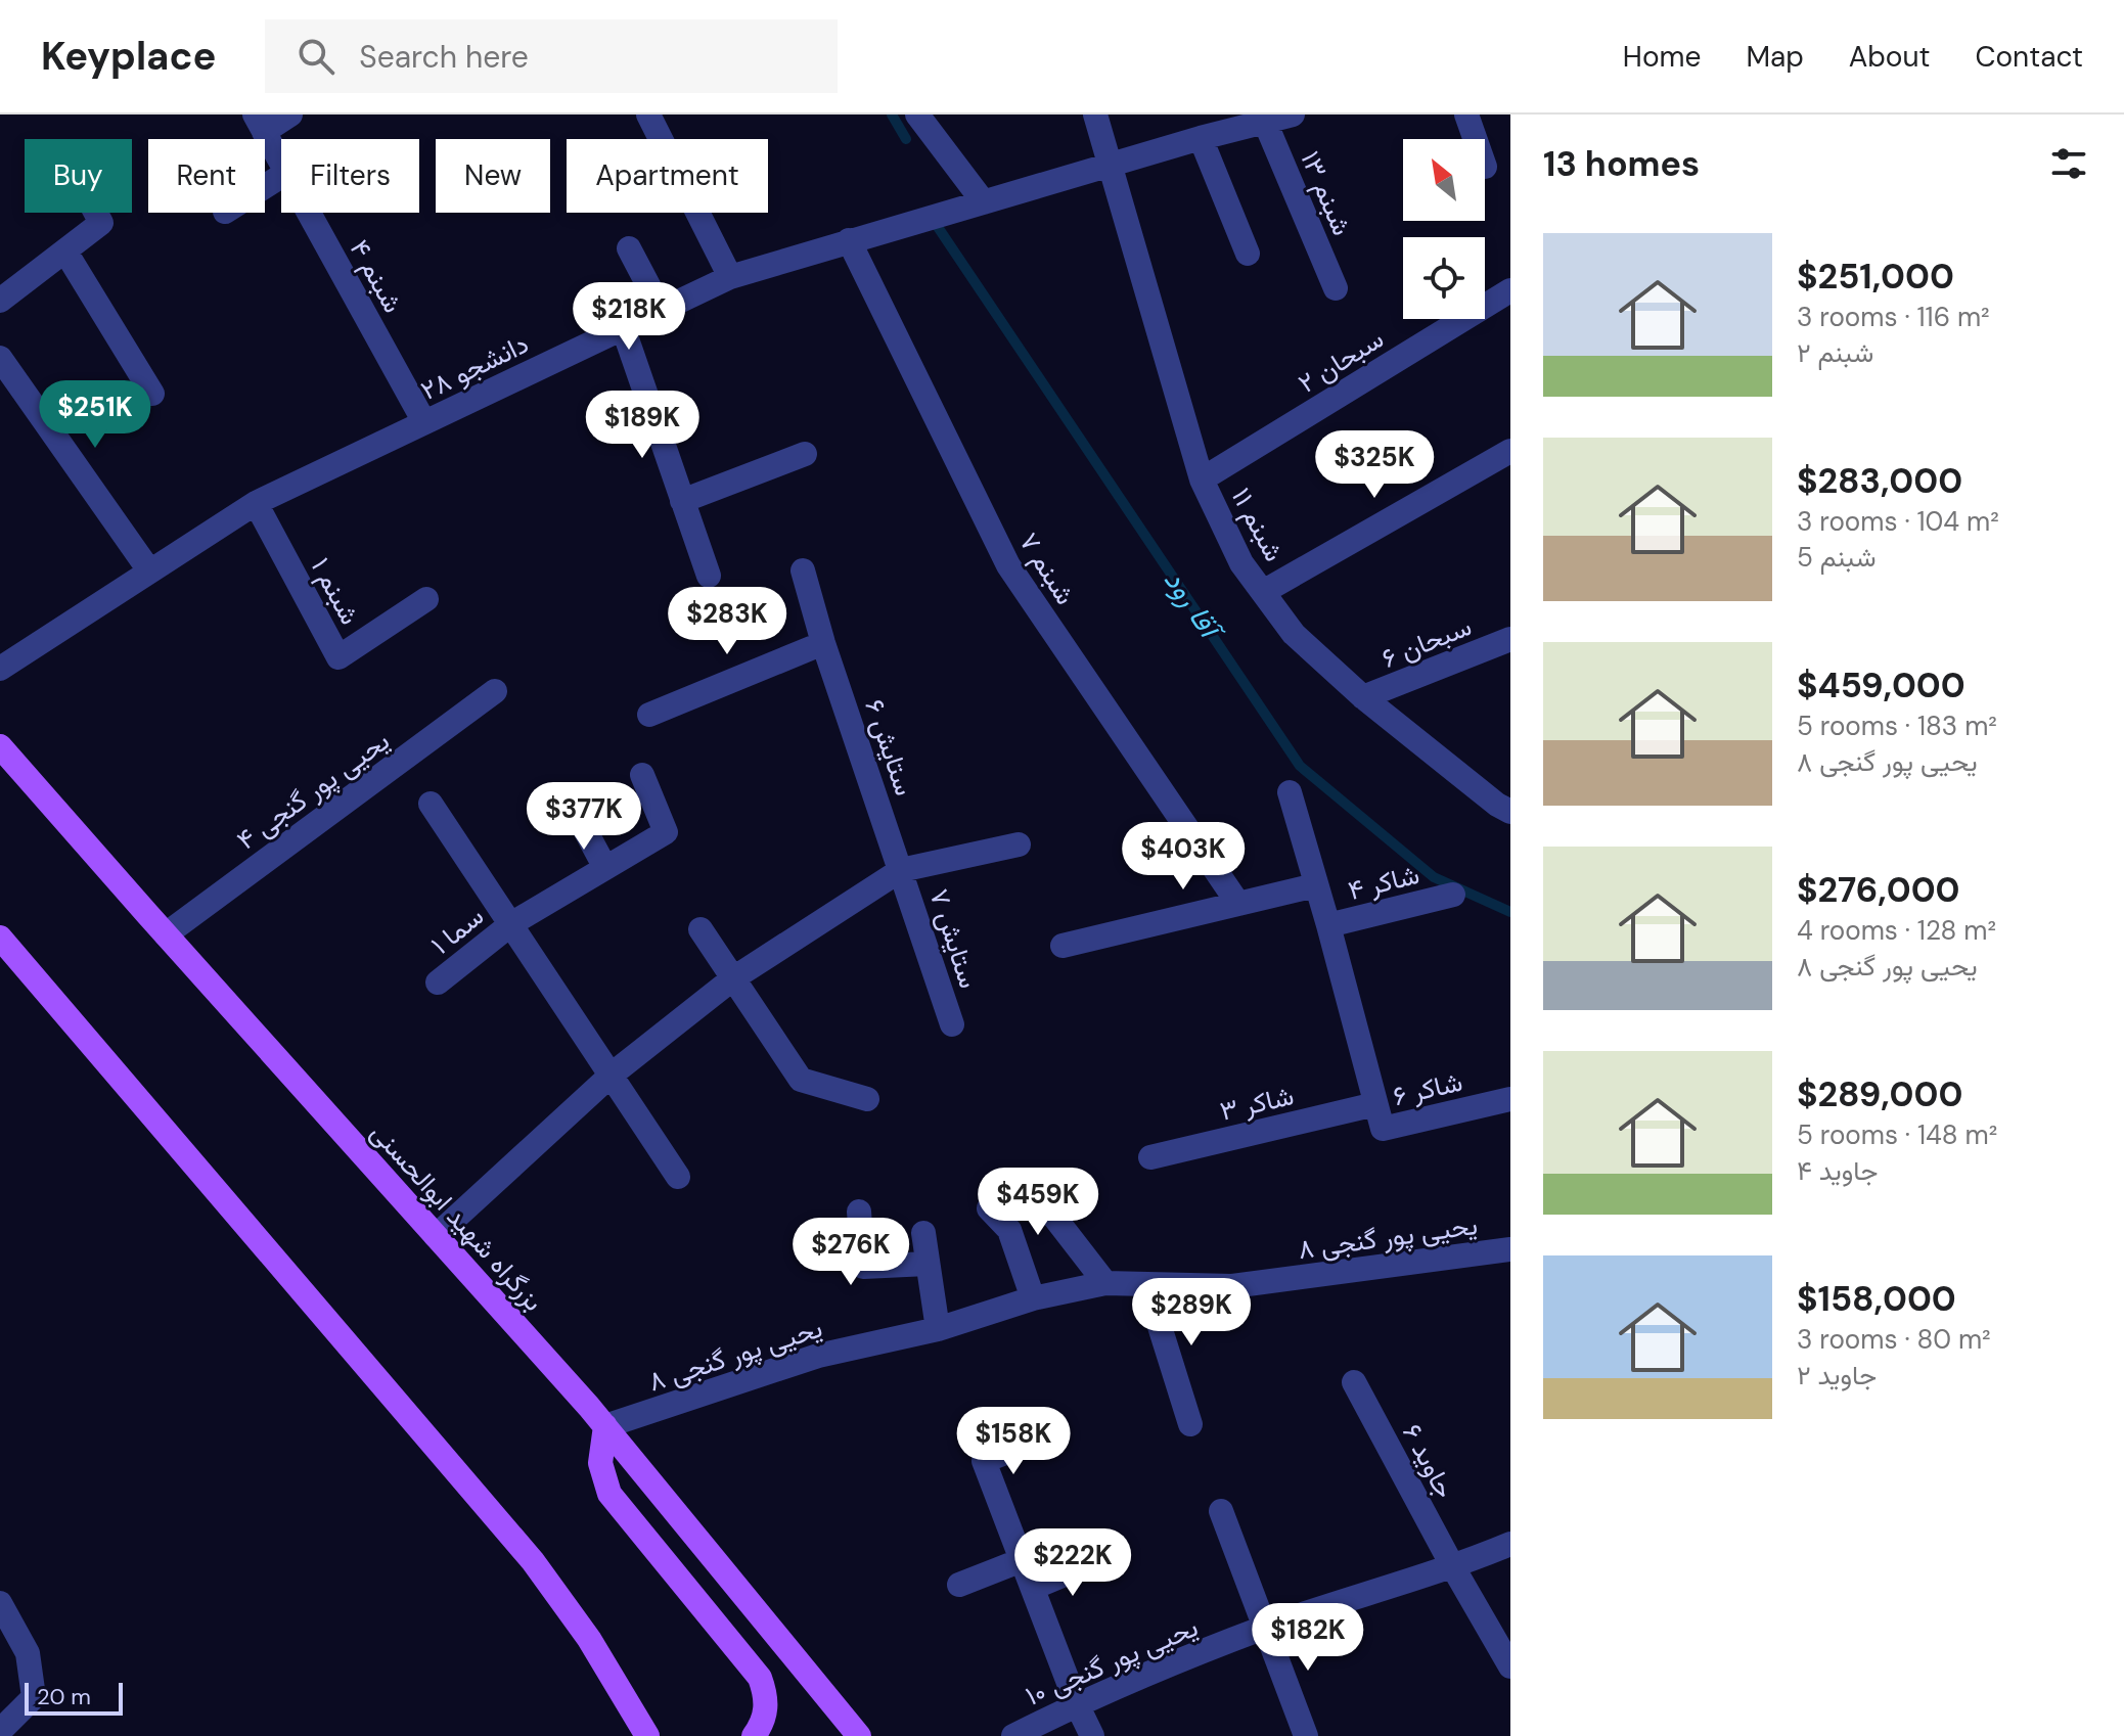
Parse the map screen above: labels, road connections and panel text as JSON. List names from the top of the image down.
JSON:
{
  "streets": {
    "main road": ["بزرگراه شهید ابوالحسنی"],
    "street": [
      "شبنم ۱۳",
      "شبنم ۴",
      "سبحان ۲",
      "دانشجو ۲۸",
      "شبنم ۱۱",
      "شبنم ۷",
      "شبنم ۱",
      "سبحان ۶",
      "ستایش ۶",
      "یحیی پور گنجی ۴",
      "شاکر ۴",
      "سما ۱",
      "ستایش ۷",
      "شاکر ۶",
      "شاکر ۳",
      "یحیی پور گنجی ۸",
      "جاوید ۶",
      "یحیی پور گنجی ۱۰"
    ]
  },
  "crossings": [
    ["شبنم ۱۳", "دانشجو ۲۸"],
    ["شبنم ۴", "دانشجو ۲۸"],
    ["سبحان ۲", "شبنم ۱۱"],
    ["دانشجو ۲۸", "شبنم ۱۱"],
    ["دانشجو ۲۸", "شبنم ۷"],
    ["دانشجو ۲۸", "شبنم ۱"],
    ["شبنم ۱۱", "سبحان ۶"],
    ["ستایش ۶", "ستایش ۷"],
    ["یحیی پور گنجی ۴", "بزرگراه شهید ابوالحسنی"],
    ["شاکر ۶", "شاکر ۳"],
    ["بزرگراه شهید ابوالحسنی", "یحیی پور گنجی ۸"],
    ["جاوید ۶", "یحیی پور گنجی ۱۰"]
  ],
  "water": ["آقا رود"],
  "scale_bar": "20 m",
  "north": "top left",
  "page": {
    "header": "Keyplace",
    "search": "Search here",
    "nav": [
      "Home",
      "Map",
      "About",
      "Contact"
    ],
    "heading": "13 homes",
    "chip": [
      "Buy",
      "Rent",
      "Filters",
      "New",
      "Apartment"
    ],
    "list": [
      {
        "name": "$251,000",
        "note": "3 rooms · 116 m² · شبنم ۲"
      },
      {
        "name": "$283,000",
        "note": "3 rooms · 104 m² · شبنم 5"
      },
      {
        "name": "$459,000",
        "note": "5 rooms · 183 m² · یحیی پور گنجی ۸"
      },
      {
        "name": "$276,000",
        "note": "4 rooms · 128 m² · یحیی پور گنجی ۸"
      },
      {
        "name": "$289,000",
        "note": "5 rooms · 148 m² · جاوید ۴"
      },
      {
        "name": "$158,000",
        "note": "3 rooms · 80 m² · جاوید ۲"
      }
    ],
    "price": [
      "$218K",
      "$251K",
      "$189K",
      "$325K",
      "$283K",
      "$377K",
      "$403K",
      "$459K",
      "$276K",
      "$289K",
      "$158K",
      "$222K",
      "$182K"
    ],
    "scale": "20 m"
  }
}
